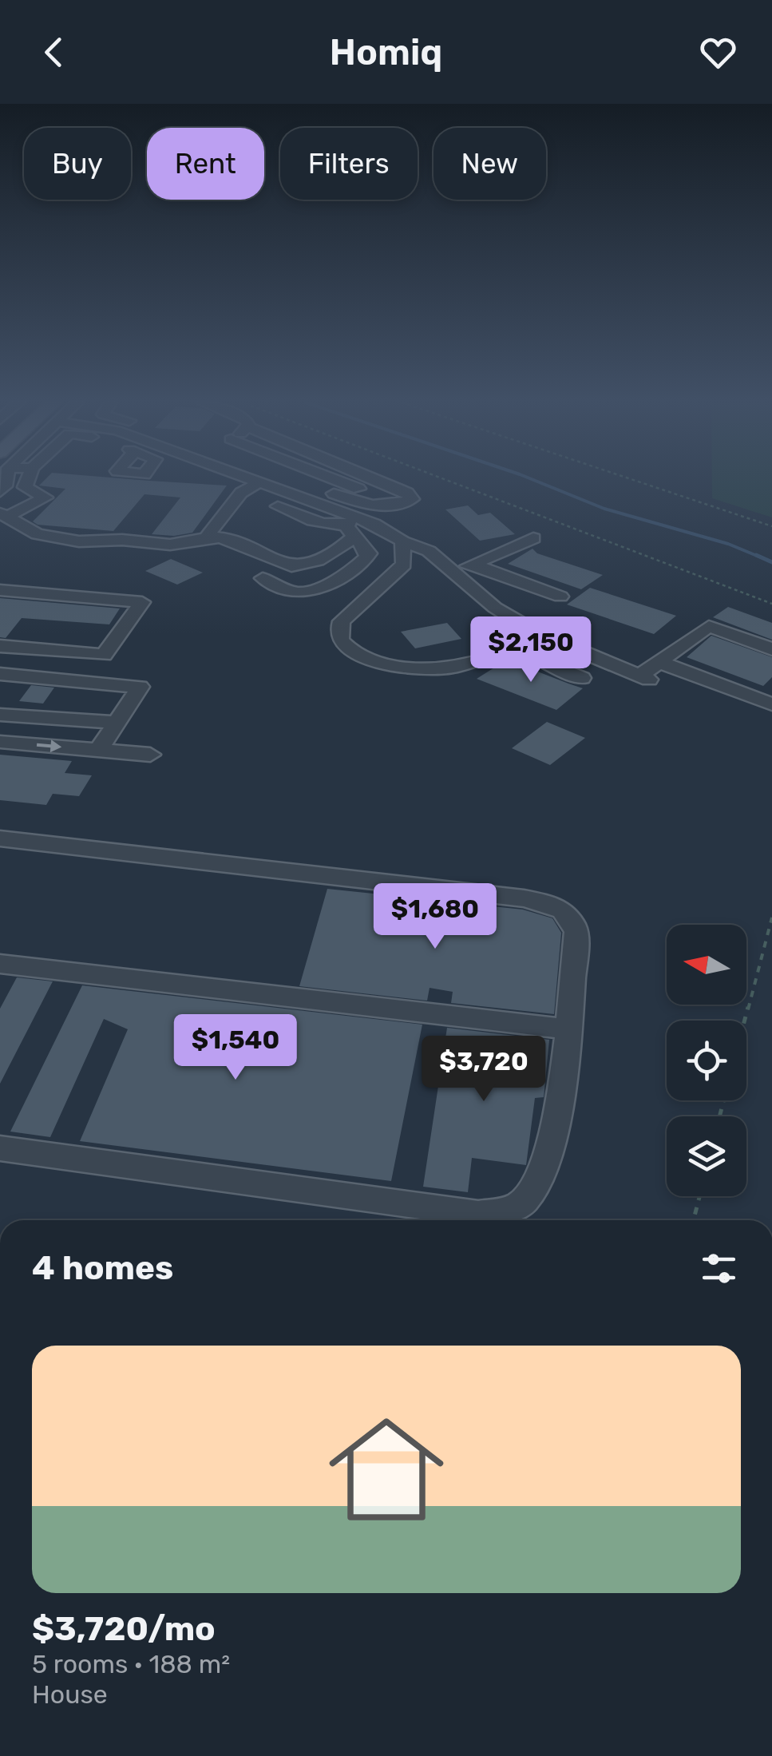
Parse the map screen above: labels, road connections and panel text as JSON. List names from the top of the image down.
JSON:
{
  "north": "left",
  "page": {
    "header": "Homiq",
    "chip": [
      "Buy",
      "Rent",
      "Filters",
      "New"
    ],
    "price": [
      "$2,150",
      "$1,680",
      "$1,540",
      "$3,720"
    ],
    "heading": "4 homes",
    "list": [
      {
        "name": "$3,720/mo",
        "note": "5 rooms · 188 m² · House"
      }
    ]
  }
}
